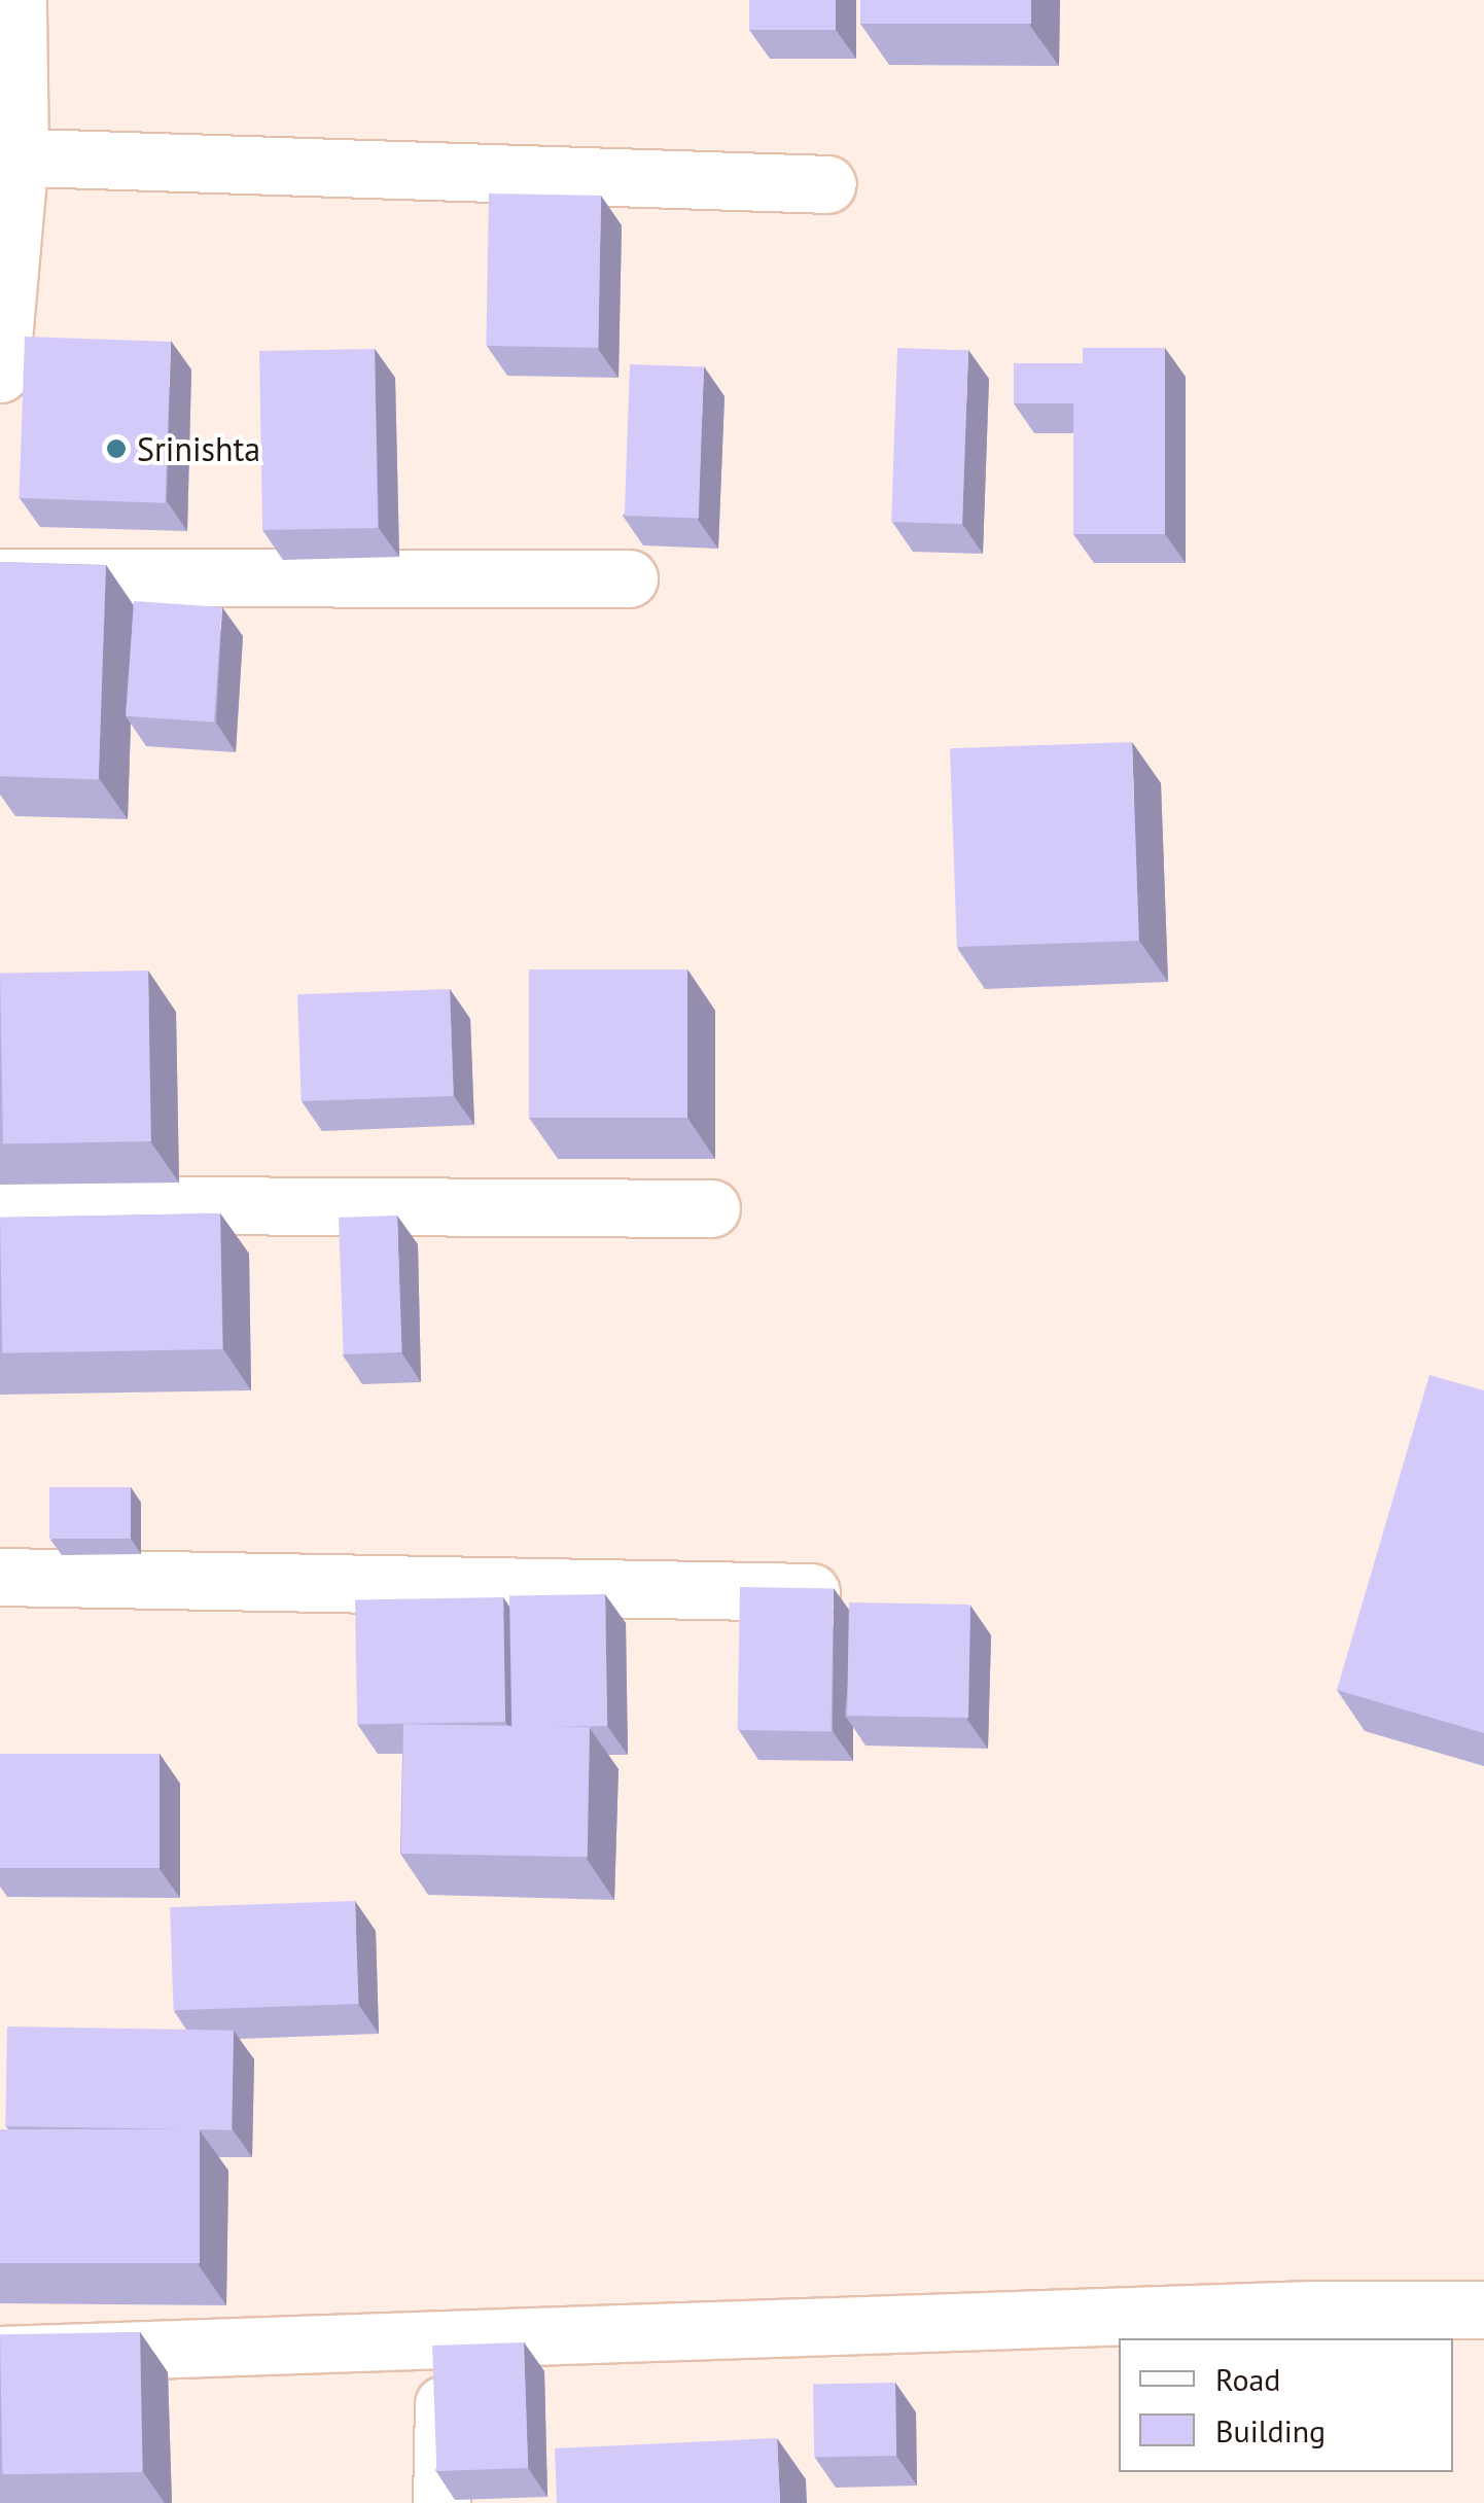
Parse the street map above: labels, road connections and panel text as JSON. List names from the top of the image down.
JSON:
{
  "places": ["Srinishta"],
  "legend": ["Road", "Building"]
}
